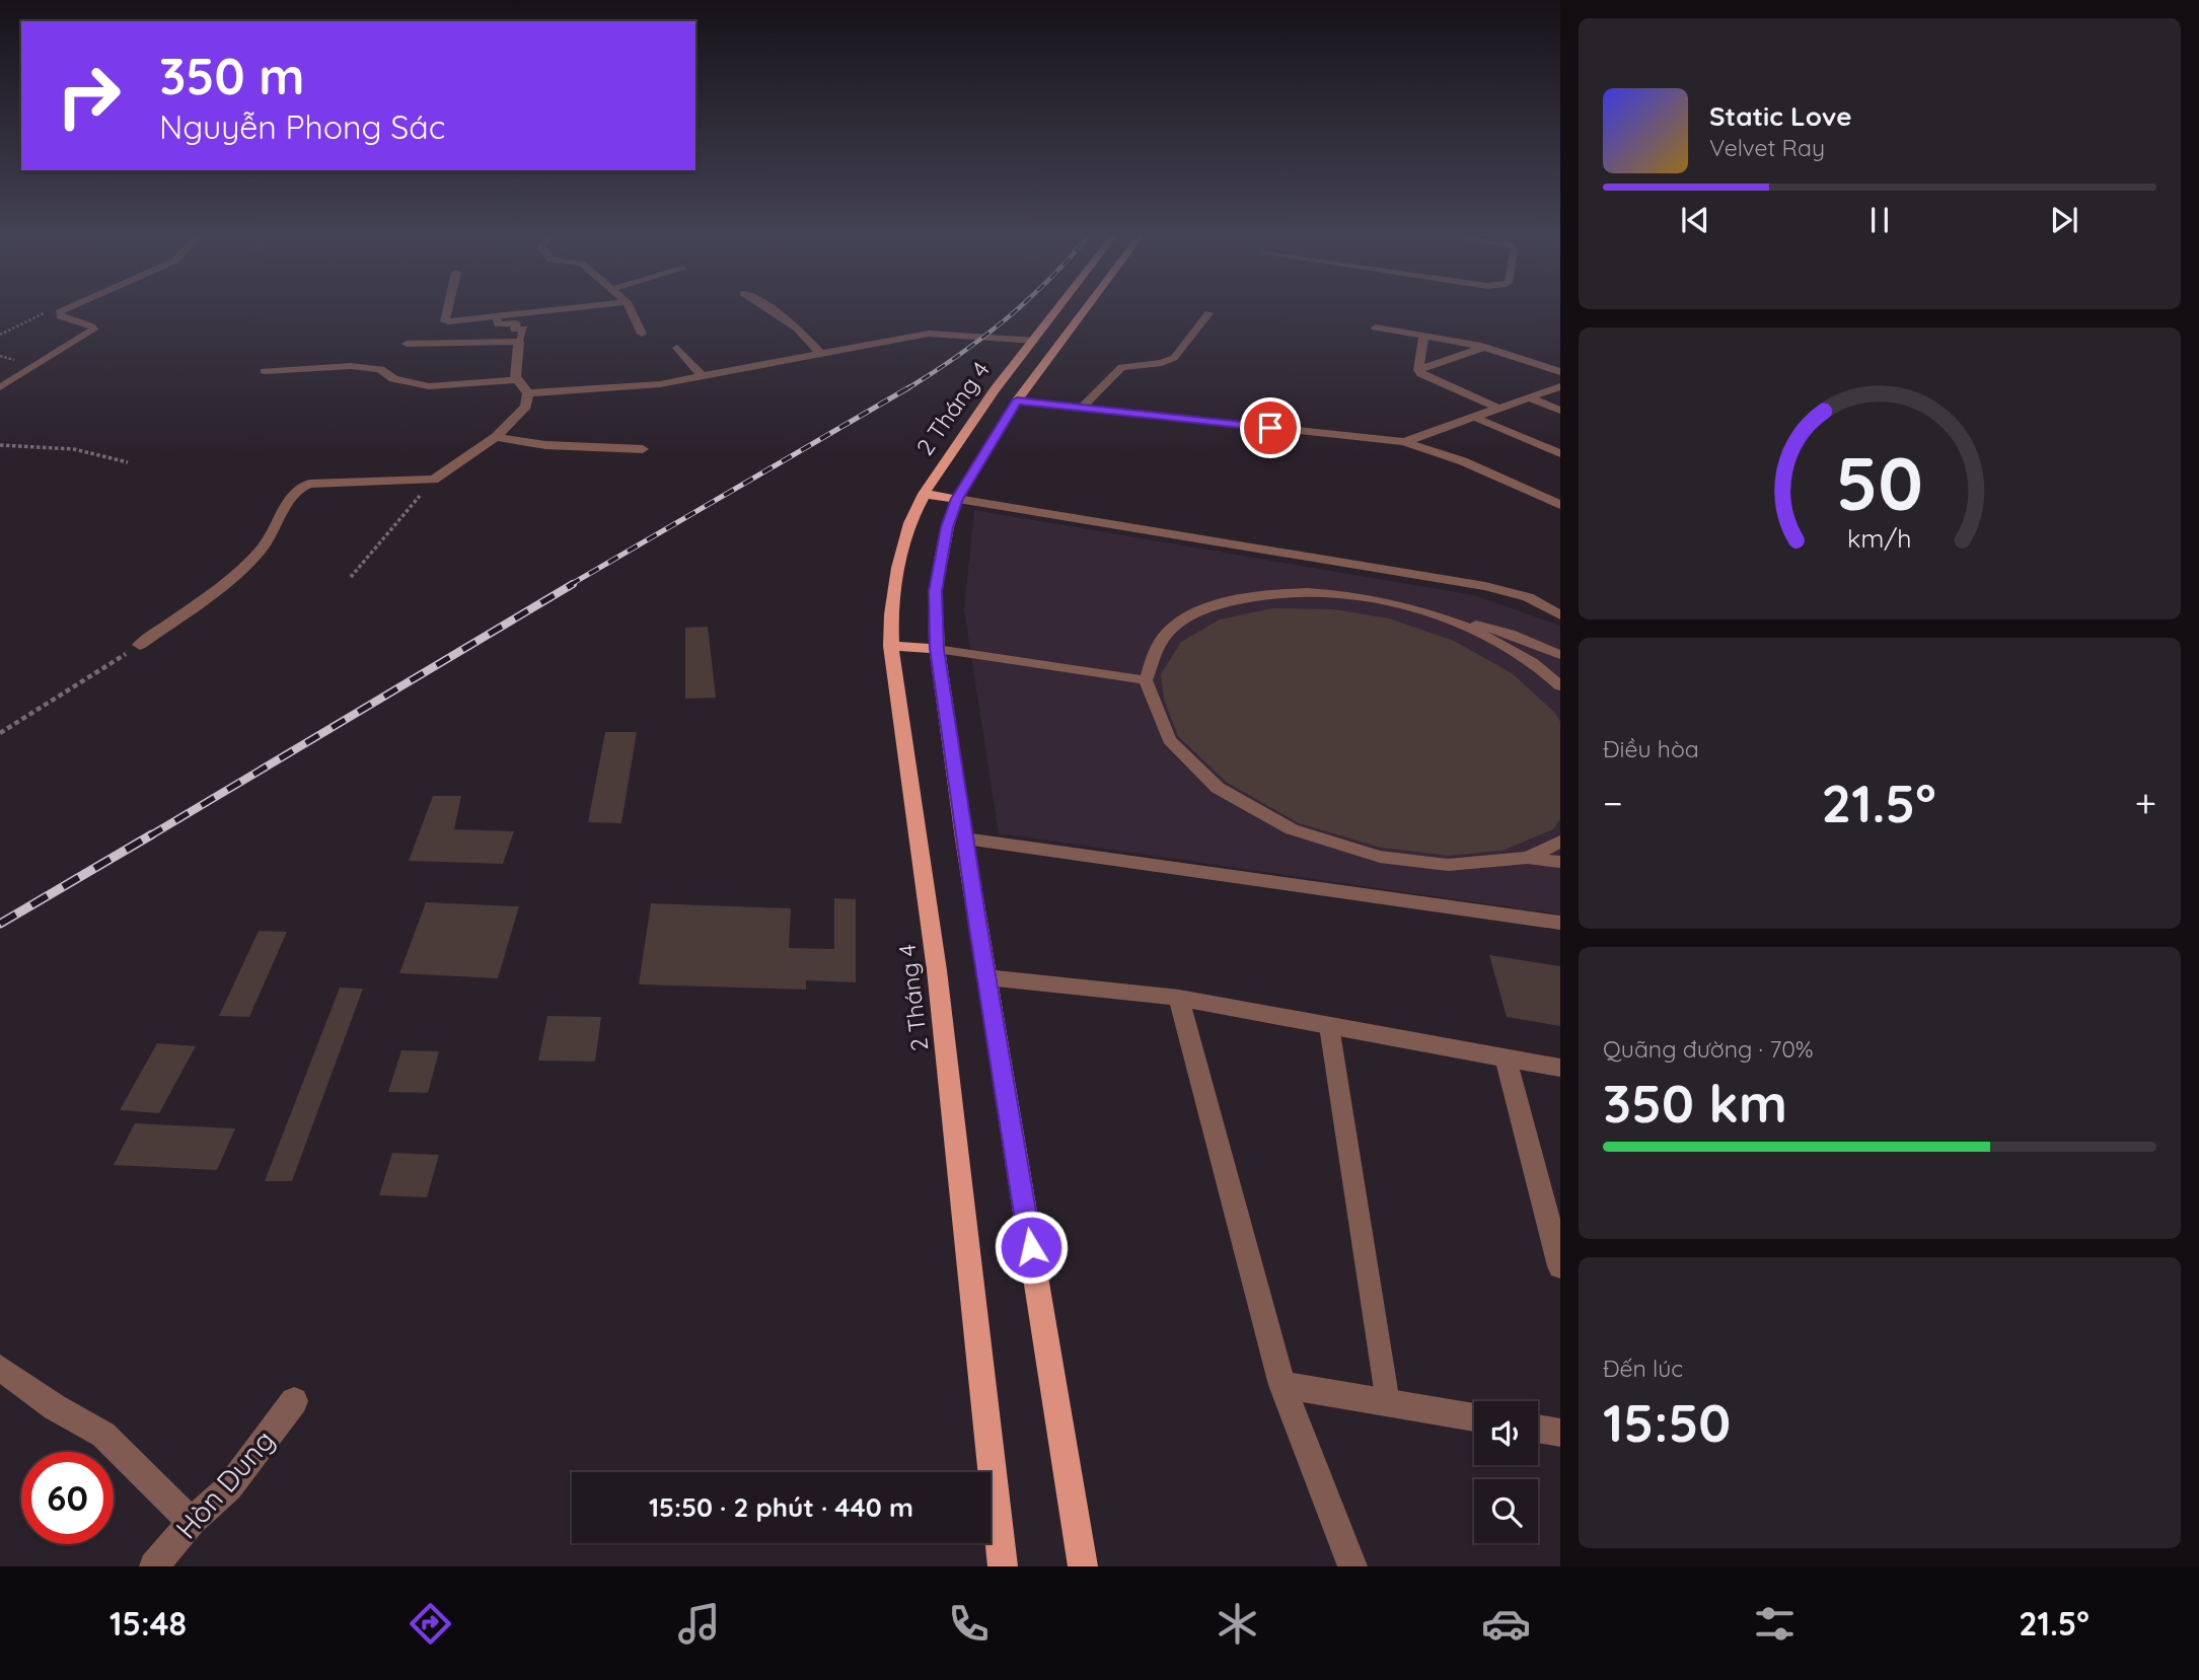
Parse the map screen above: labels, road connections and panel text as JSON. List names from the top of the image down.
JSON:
{
  "streets": {
    "main road": ["2 Tháng 4"],
    "street": ["Hòn Dung"]
  },
  "page": {
    "turn": ["350 m", "Nguyễn Phong Sác"],
    "song": ["Static Love", "Velvet Ray"],
    "tile": [
      "Điều hòa",
      ["Quãng đường · 70%", "350 km"],
      ["Đến lúc", "15:50"]
    ],
    "heat": ["−", "21.5°", "+"],
    "limit": "60",
    "trip": "15:50 · 2 phút · 440 m",
    "tabs": ["15:48", "21.5°"],
    "gauge": ["50", "km/h"]
  }
}
